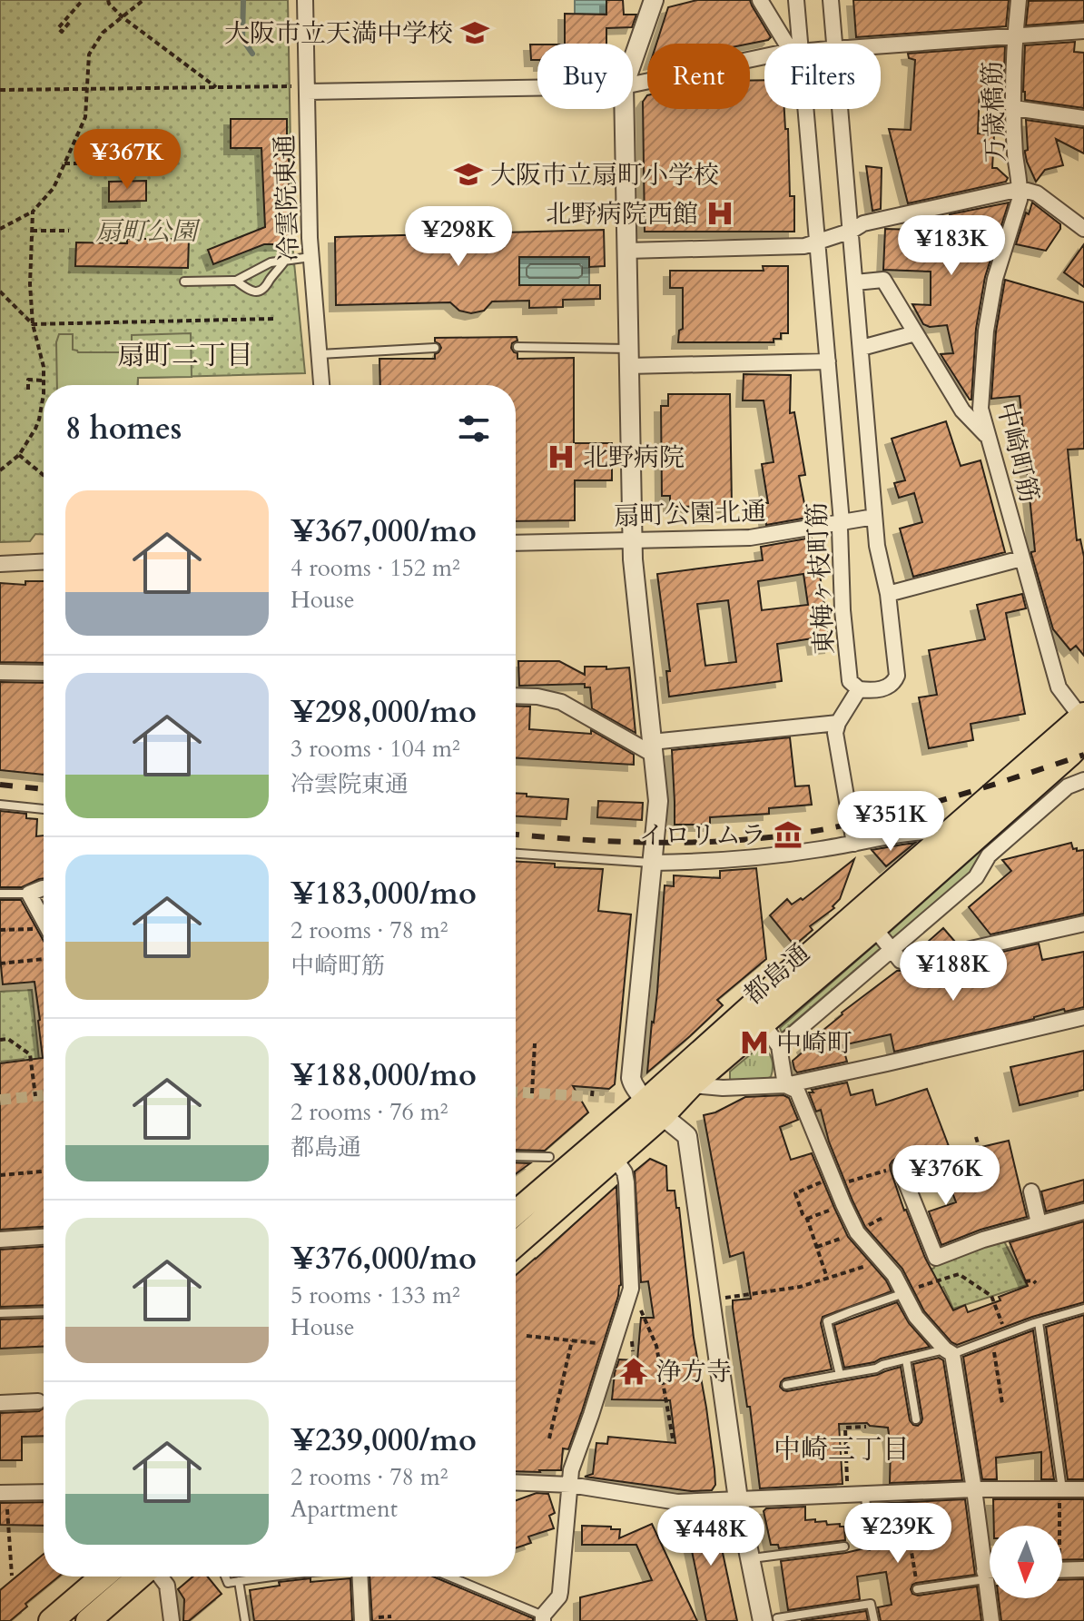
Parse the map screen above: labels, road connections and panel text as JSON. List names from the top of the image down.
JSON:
{
  "streets": {
    "main road": ["都島通"],
    "street": [
      "万歳橋筋",
      "冷雲院東通",
      "中崎町筋",
      "扇町公園北通",
      "東梅ヶ枝町筋"
    ]
  },
  "crossings": [
    ["万歳橋筋", "中崎町筋"],
    ["中崎町筋", "都島通"],
    ["扇町公園北通", "東梅ヶ枝町筋"]
  ],
  "districts": ["扇町二丁目", "中崎三丁目"],
  "parks": ["扇町公園"],
  "places": {
    "school or university": ["大阪市立天満中学校", "大阪市立扇町小学校"],
    "hospital": ["北野病院西館", "北野病院"],
    "museum": ["イロリムラ"],
    "metro station": ["中崎町"],
    "temple": ["浄方寺"]
  },
  "north": "bottom",
  "page": {
    "chip": ["Buy", "Rent", "Filters"],
    "price": [
      "¥367K",
      "¥298K",
      "¥183K",
      "¥351K",
      "¥188K",
      "¥376K",
      "¥239K",
      "¥448K"
    ],
    "heading": "8 homes",
    "list": [
      {
        "name": "¥367,000/mo",
        "note": "4 rooms · 152 m² · House"
      },
      {
        "name": "¥298,000/mo",
        "note": "3 rooms · 104 m² · 冷雲院東通"
      },
      {
        "name": "¥183,000/mo",
        "note": "2 rooms · 78 m² · 中崎町筋"
      },
      {
        "name": "¥188,000/mo",
        "note": "2 rooms · 76 m² · 都島通"
      },
      {
        "name": "¥376,000/mo",
        "note": "5 rooms · 133 m² · House"
      },
      {
        "name": "¥239,000/mo",
        "note": "2 rooms · 78 m² · Apartment"
      }
    ]
  }
}
